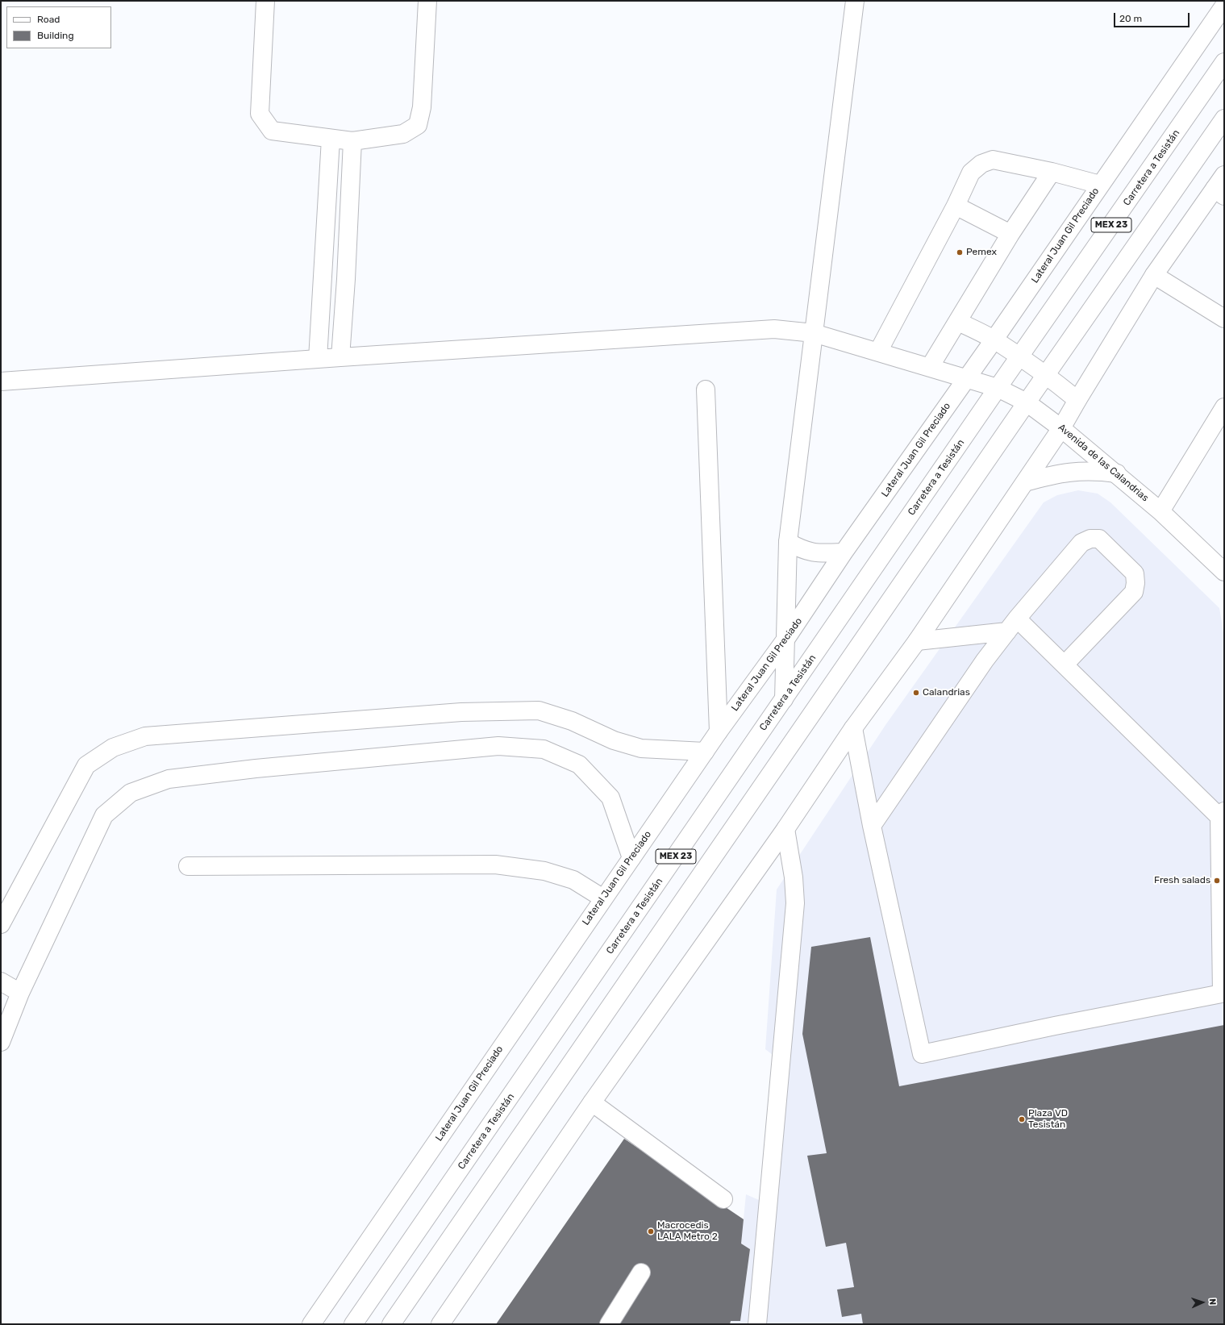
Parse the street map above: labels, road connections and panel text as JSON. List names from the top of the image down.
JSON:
{
  "streets": {
    "main road": [
      "Carretera a Tesistán",
      "MEX 23",
      "Lateral Juan Gil Preciado",
      "Avenida de las Calandrias"
    ]
  },
  "crossings": [
    ["Carretera a Tesistán", "Avenida de las Calandrias"],
    ["MEX 23", "Avenida de las Calandrias"],
    ["Lateral Juan Gil Preciado", "Avenida de las Calandrias"]
  ],
  "places": [
    "Pemex",
    "Calandrias",
    "Fresh salads",
    "Plaza VD Tesistán",
    "Macrocedis LALA Metro 2"
  ],
  "legend": ["Road", "Building"],
  "scale_bar": "20 m",
  "north": "right"
}
